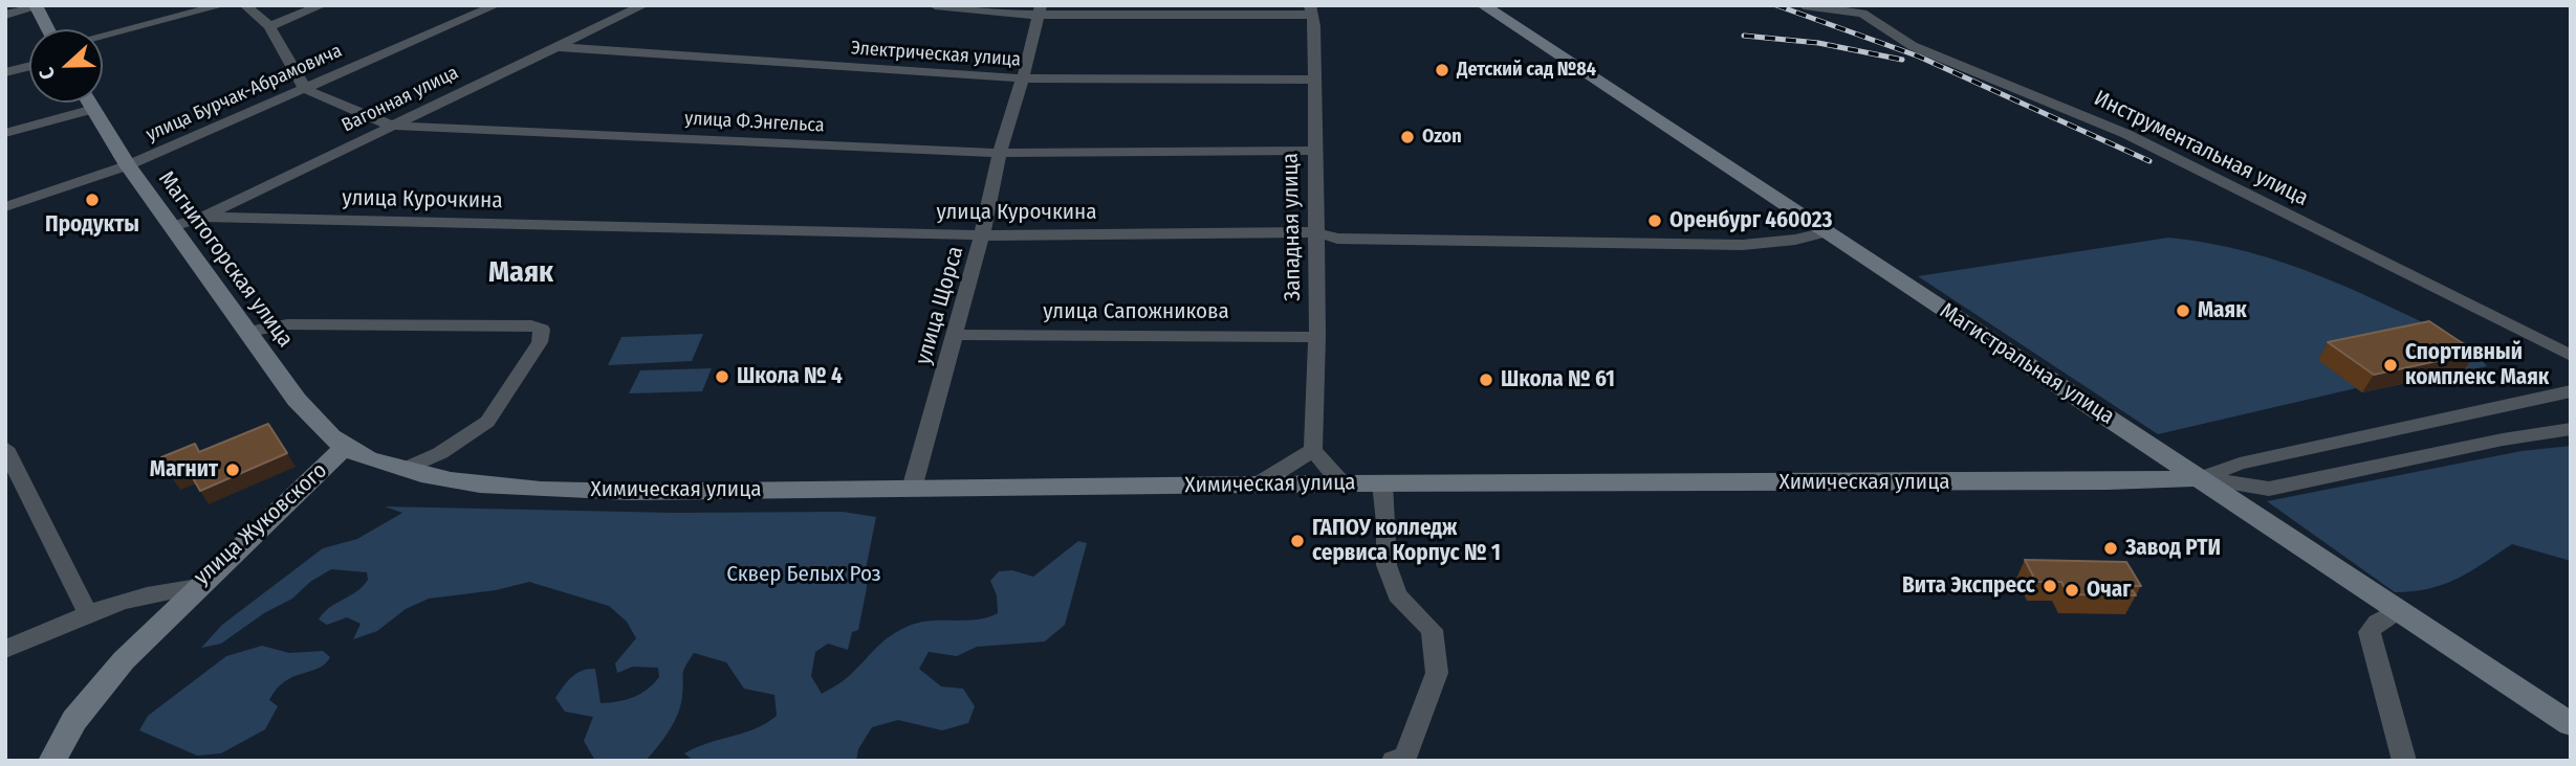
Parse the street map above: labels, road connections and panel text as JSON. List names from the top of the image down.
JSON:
{
  "streets": {
    "street": [
      "Электрическая улица",
      "улица Бурчак-Абрамовича",
      "Вагонная улица",
      "улица Ф.Энгельса",
      "Инструментальная улица",
      "улица Курочкина",
      "Западная улица",
      "Магнитогорская улица",
      "улица Щорса",
      "улица Сапожникова",
      "Магистральная улица",
      "Химическая улица",
      "улица Жуковского"
    ]
  },
  "crossings": [
    ["Электрическая улица", "Вагонная улица"],
    ["Электрическая улица", "Западная улица"],
    ["Электрическая улица", "улица Щорса"],
    ["улица Бурчак-Абрамовича", "улица Ф.Энгельса"],
    ["улица Бурчак-Абрамовича", "Магнитогорская улица"],
    ["Вагонная улица", "улица Ф.Энгельса"],
    ["Вагонная улица", "улица Курочкина"],
    ["Вагонная улица", "Магнитогорская улица"],
    ["улица Ф.Энгельса", "Западная улица"],
    ["улица Ф.Энгельса", "улица Щорса"],
    ["улица Курочкина", "Западная улица"],
    ["улица Курочкина", "улица Щорса"],
    ["улица Курочкина", "Магистральная улица"],
    ["Западная улица", "улица Сапожникова"],
    ["Магнитогорская улица", "Химическая улица"],
    ["Магнитогорская улица", "улица Жуковского"],
    ["улица Щорса", "улица Сапожникова"],
    ["улица Щорса", "Химическая улица"],
    ["Магистральная улица", "Химическая улица"],
    ["Химическая улица", "улица Жуковского"]
  ],
  "districts": ["Маяк"],
  "parks": ["Сквер Белых Роз"],
  "places": [
    "Детский сад №84",
    "Ozon",
    "Продукты",
    "Оренбург 460023",
    "Маяк",
    "Спортивный комплекс Маяк",
    "Школа № 4",
    "Школа № 61",
    "Магнит",
    "ГАПОУ колледж сервиса Корпус № 1",
    "Завод РТИ",
    "Вита Экспресс",
    "Очаг"
  ],
  "north": "left"
}
